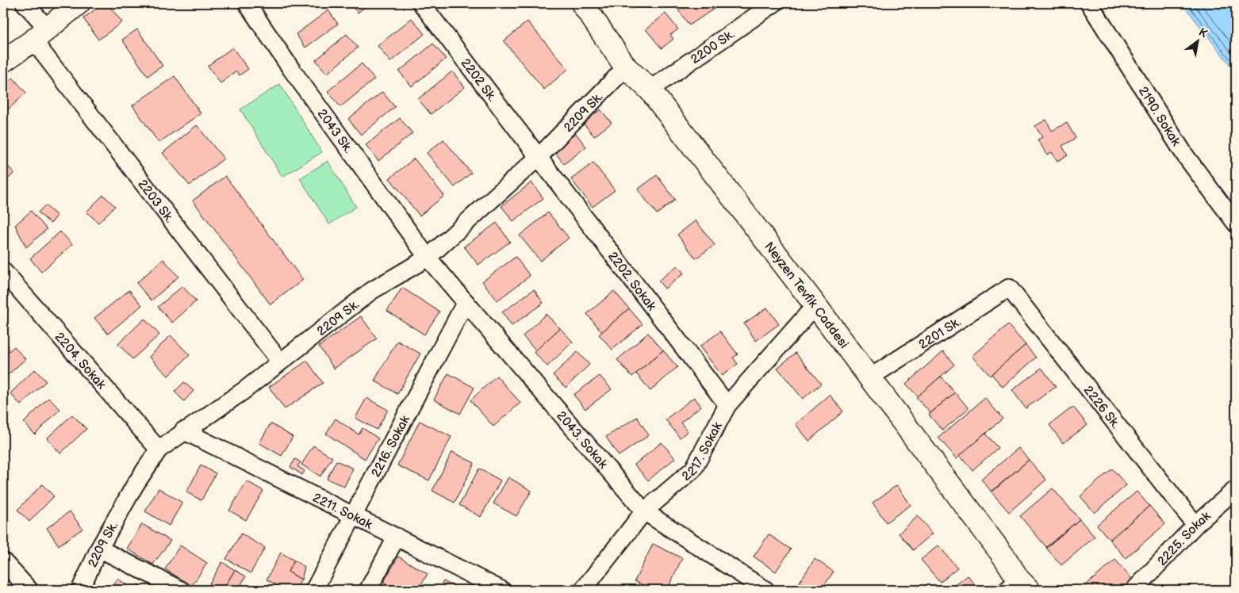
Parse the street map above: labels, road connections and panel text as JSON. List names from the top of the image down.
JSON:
{
  "streets": {
    "street": [
      "2200 Sk.",
      "2202 Sk.",
      "2209 Sk.",
      "2190. Sokak",
      "2043 Sk.",
      "2203 Sk.",
      "2202. Sokak",
      "Neyzen Tevfik Caddesi",
      "2201 Sk.",
      "2204. Sokak",
      "2226 Sk.",
      "2043. Sokak",
      "2216. Sokak",
      "2217. Sokak",
      "2211. Sokak",
      "2225. Sokak"
    ]
  },
  "crossings": [
    ["2200 Sk.", "Neyzen Tevfik Caddesi"],
    ["2202 Sk.", "2209 Sk."],
    ["2202 Sk.", "2202. Sokak"],
    ["2209 Sk.", "2043 Sk."],
    ["2209 Sk.", "2203 Sk."],
    ["2209 Sk.", "2202. Sokak"],
    ["2209 Sk.", "Neyzen Tevfik Caddesi"],
    ["2209 Sk.", "2204. Sokak"],
    ["2209 Sk.", "2043. Sokak"],
    ["2209 Sk.", "2211. Sokak"],
    ["2043 Sk.", "2043. Sokak"],
    ["2202. Sokak", "2217. Sokak"],
    ["Neyzen Tevfik Caddesi", "2201 Sk."],
    ["Neyzen Tevfik Caddesi", "2217. Sokak"],
    ["2201 Sk.", "2226 Sk."],
    ["2226 Sk.", "2225. Sokak"],
    ["2043. Sokak", "2216. Sokak"],
    ["2043. Sokak", "2217. Sokak"],
    ["2216. Sokak", "2211. Sokak"]
  ],
  "north": "top right"
}
